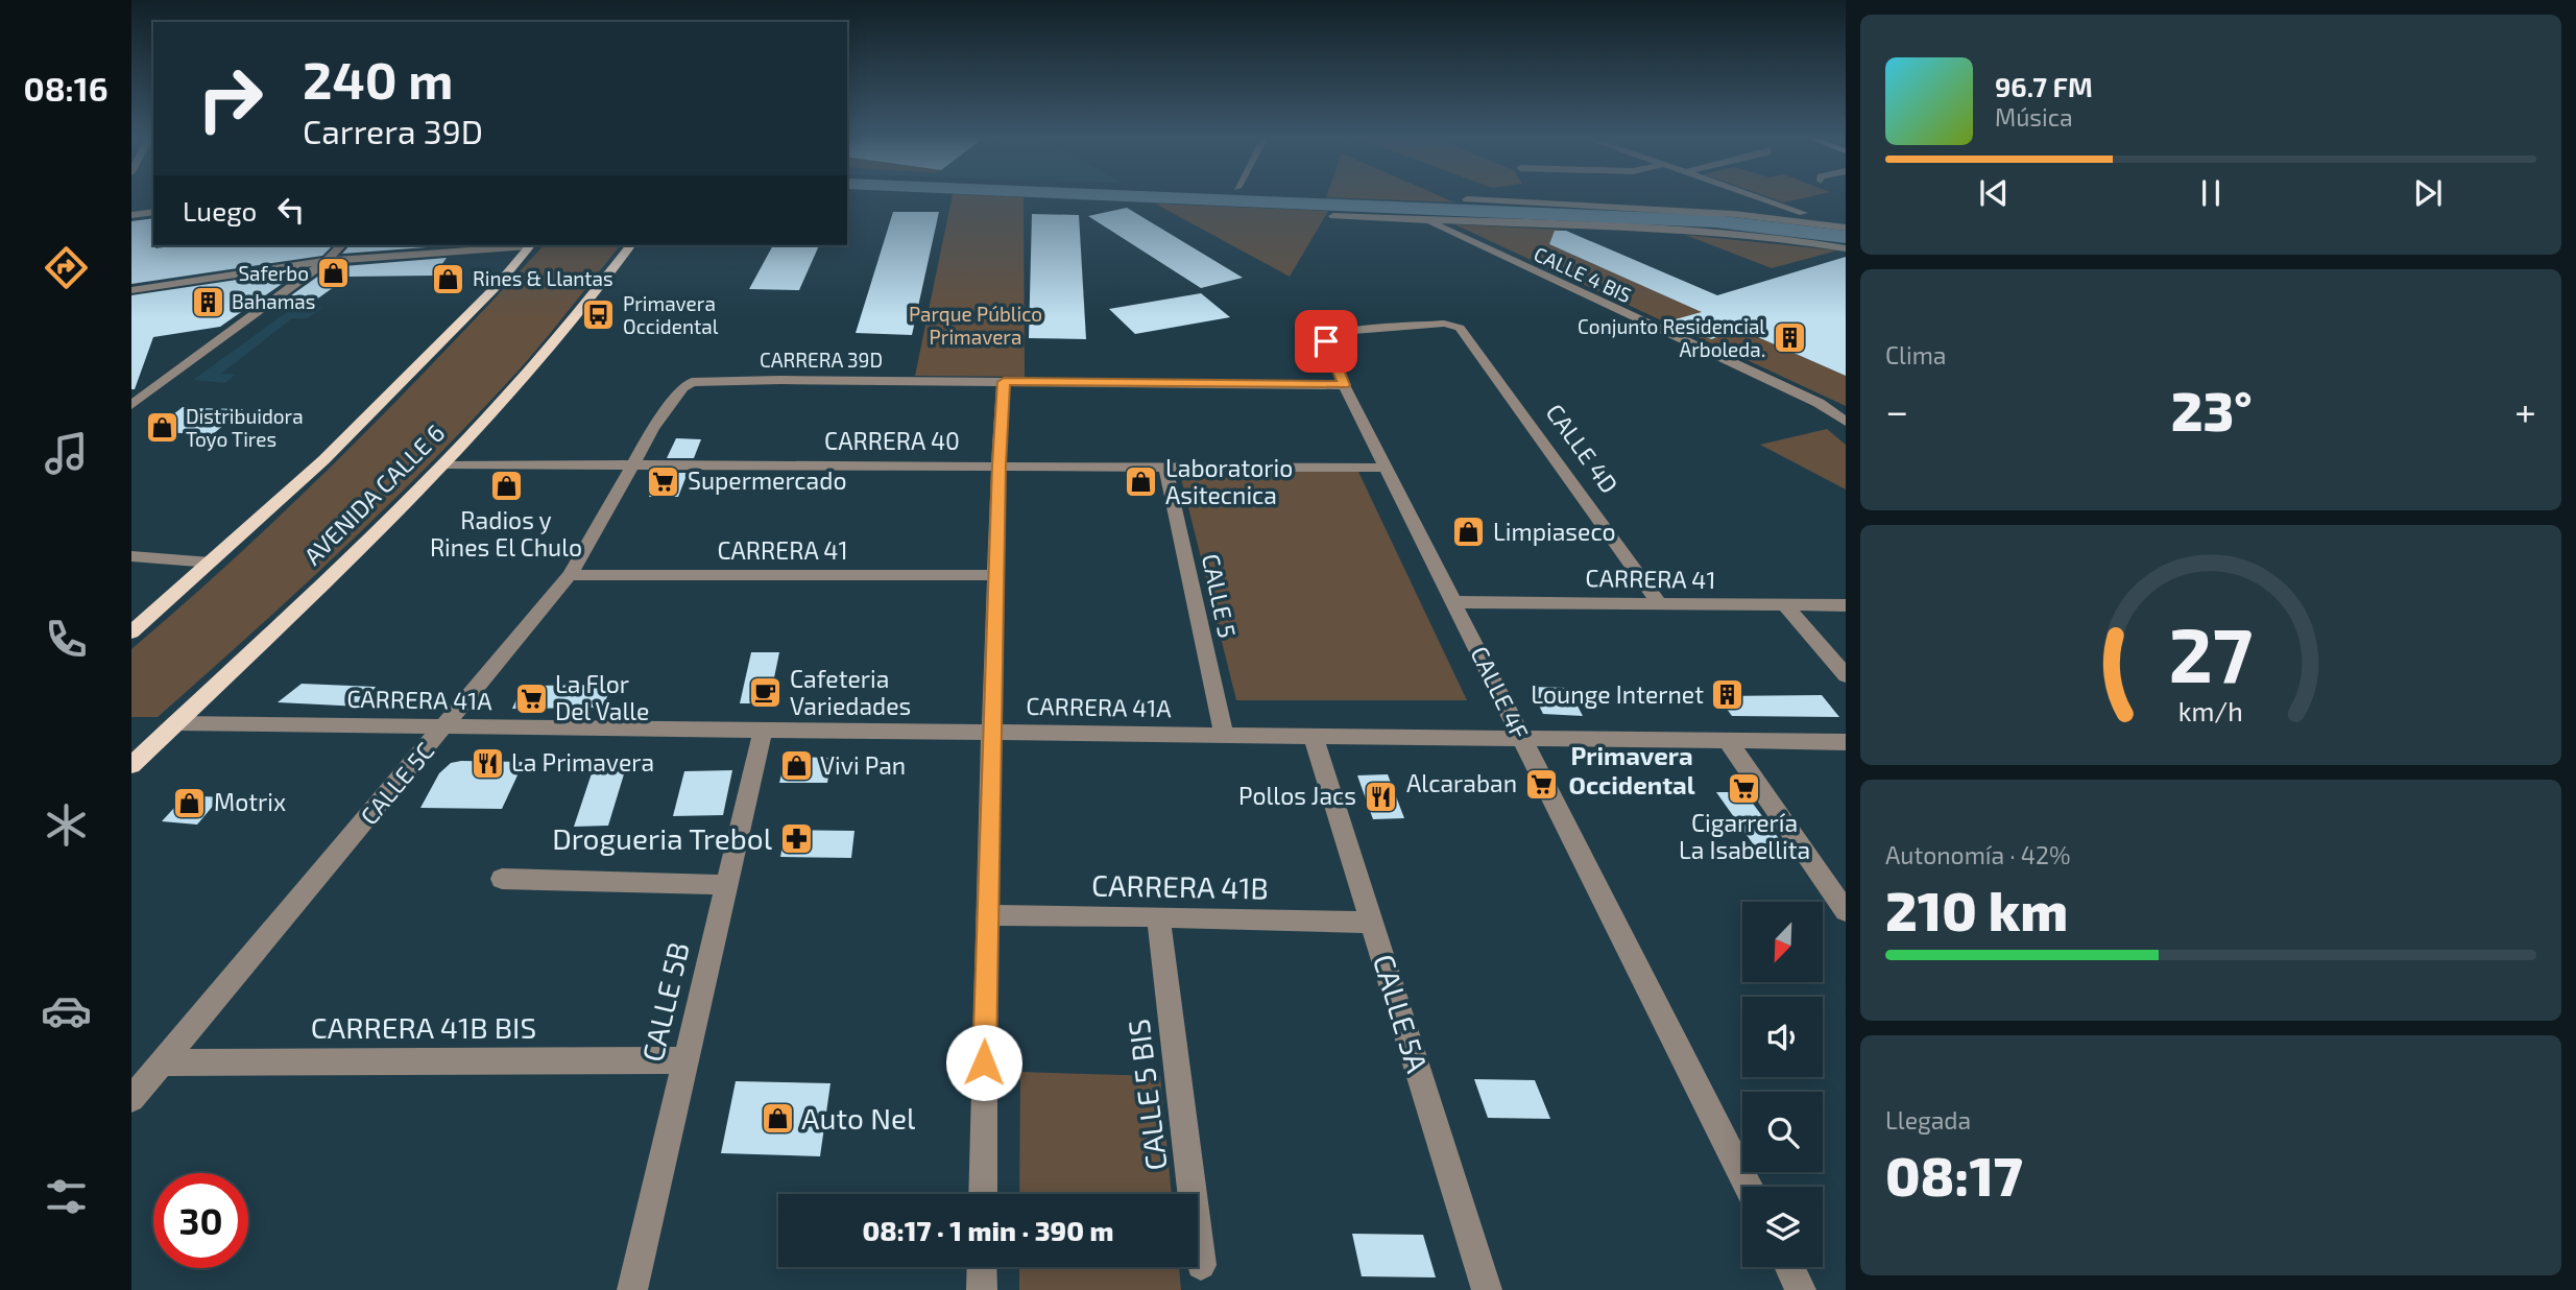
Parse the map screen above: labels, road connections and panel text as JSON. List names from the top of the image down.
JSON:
{
  "streets": {
    "main road": ["AVENIDA CALLE 6"],
    "street": [
      "CALLE 4 BIS",
      "CARRERA 39D",
      "CARRERA 40",
      "CALLE 4D",
      "CARRERA 41",
      "CALLE 5",
      "CALLE 4F",
      "CARRERA 41A",
      "CALLE 5C",
      "CARRERA 41B",
      "CALLE 5B",
      "CALLE 5A",
      "CARRERA 41B BIS",
      "CALLE 5 BIS"
    ]
  },
  "crossings": [
    ["CARRERA 39D", "CALLE 4F"],
    ["CARRERA 39D", "CALLE 5C"],
    ["CARRERA 40", "AVENIDA CALLE 6"],
    ["CARRERA 40", "CALLE 5"],
    ["CARRERA 40", "CALLE 4F"],
    ["CARRERA 40", "CALLE 5C"],
    ["CALLE 4D", "CARRERA 41"],
    ["CALLE 4D", "CALLE 4F"],
    ["AVENIDA CALLE 6", "CARRERA 41A"],
    ["CARRERA 41", "CALLE 4F"],
    ["CARRERA 41", "CALLE 5C"],
    ["CALLE 5", "CARRERA 41A"],
    ["CALLE 4F", "CARRERA 41A"],
    ["CARRERA 41A", "CALLE 5C"],
    ["CARRERA 41A", "CALLE 5B"],
    ["CARRERA 41A", "CALLE 5A"],
    ["CALLE 5C", "CARRERA 41B BIS"],
    ["CARRERA 41B", "CALLE 5A"],
    ["CARRERA 41B", "CALLE 5 BIS"],
    ["CALLE 5B", "CARRERA 41B BIS"]
  ],
  "districts": ["Primavera Occidental"],
  "parks": ["Parque Público Primavera"],
  "places": {
    "shop": [
      "Saferbo",
      "Rines & Llantas",
      "Distribuidora Toyo Tires",
      "Laboratorio Asitecnica",
      "Radios y Rines El Chulo",
      "Limpiaseco",
      "Vivi Pan",
      "Motrix",
      "Auto Nel"
    ],
    "building": ["Bahamas", "Conjunto Residencial Arboleda.", "Lounge Internet"],
    "bus stop": ["Primavera Occidental"],
    "supermarket": [
      "Supermercado",
      "La Flor Del Valle",
      "Alcaraban",
      "Cigarrería La Isabellita"
    ],
    "cafe": ["Cafeteria Variedades"],
    "restaurant": ["La Primavera", "Pollos Jacs"],
    "pharmacy": ["Drogueria Trebol"]
  },
  "north": "bottom left",
  "page": {
    "tabs": "08:16",
    "turn": ["240 m", "Carrera 39D"],
    "song": ["96.7 FM", "Música"],
    "then": "Luego",
    "tile": [
      "Clima",
      ["Autonomía · 42%", "210 km"],
      ["Llegada", "08:17"]
    ],
    "heat": ["−", "23°", "+"],
    "limit": "30",
    "trip": "08:17 · 1 min · 390 m",
    "gauge": ["27", "km/h"]
  }
}
